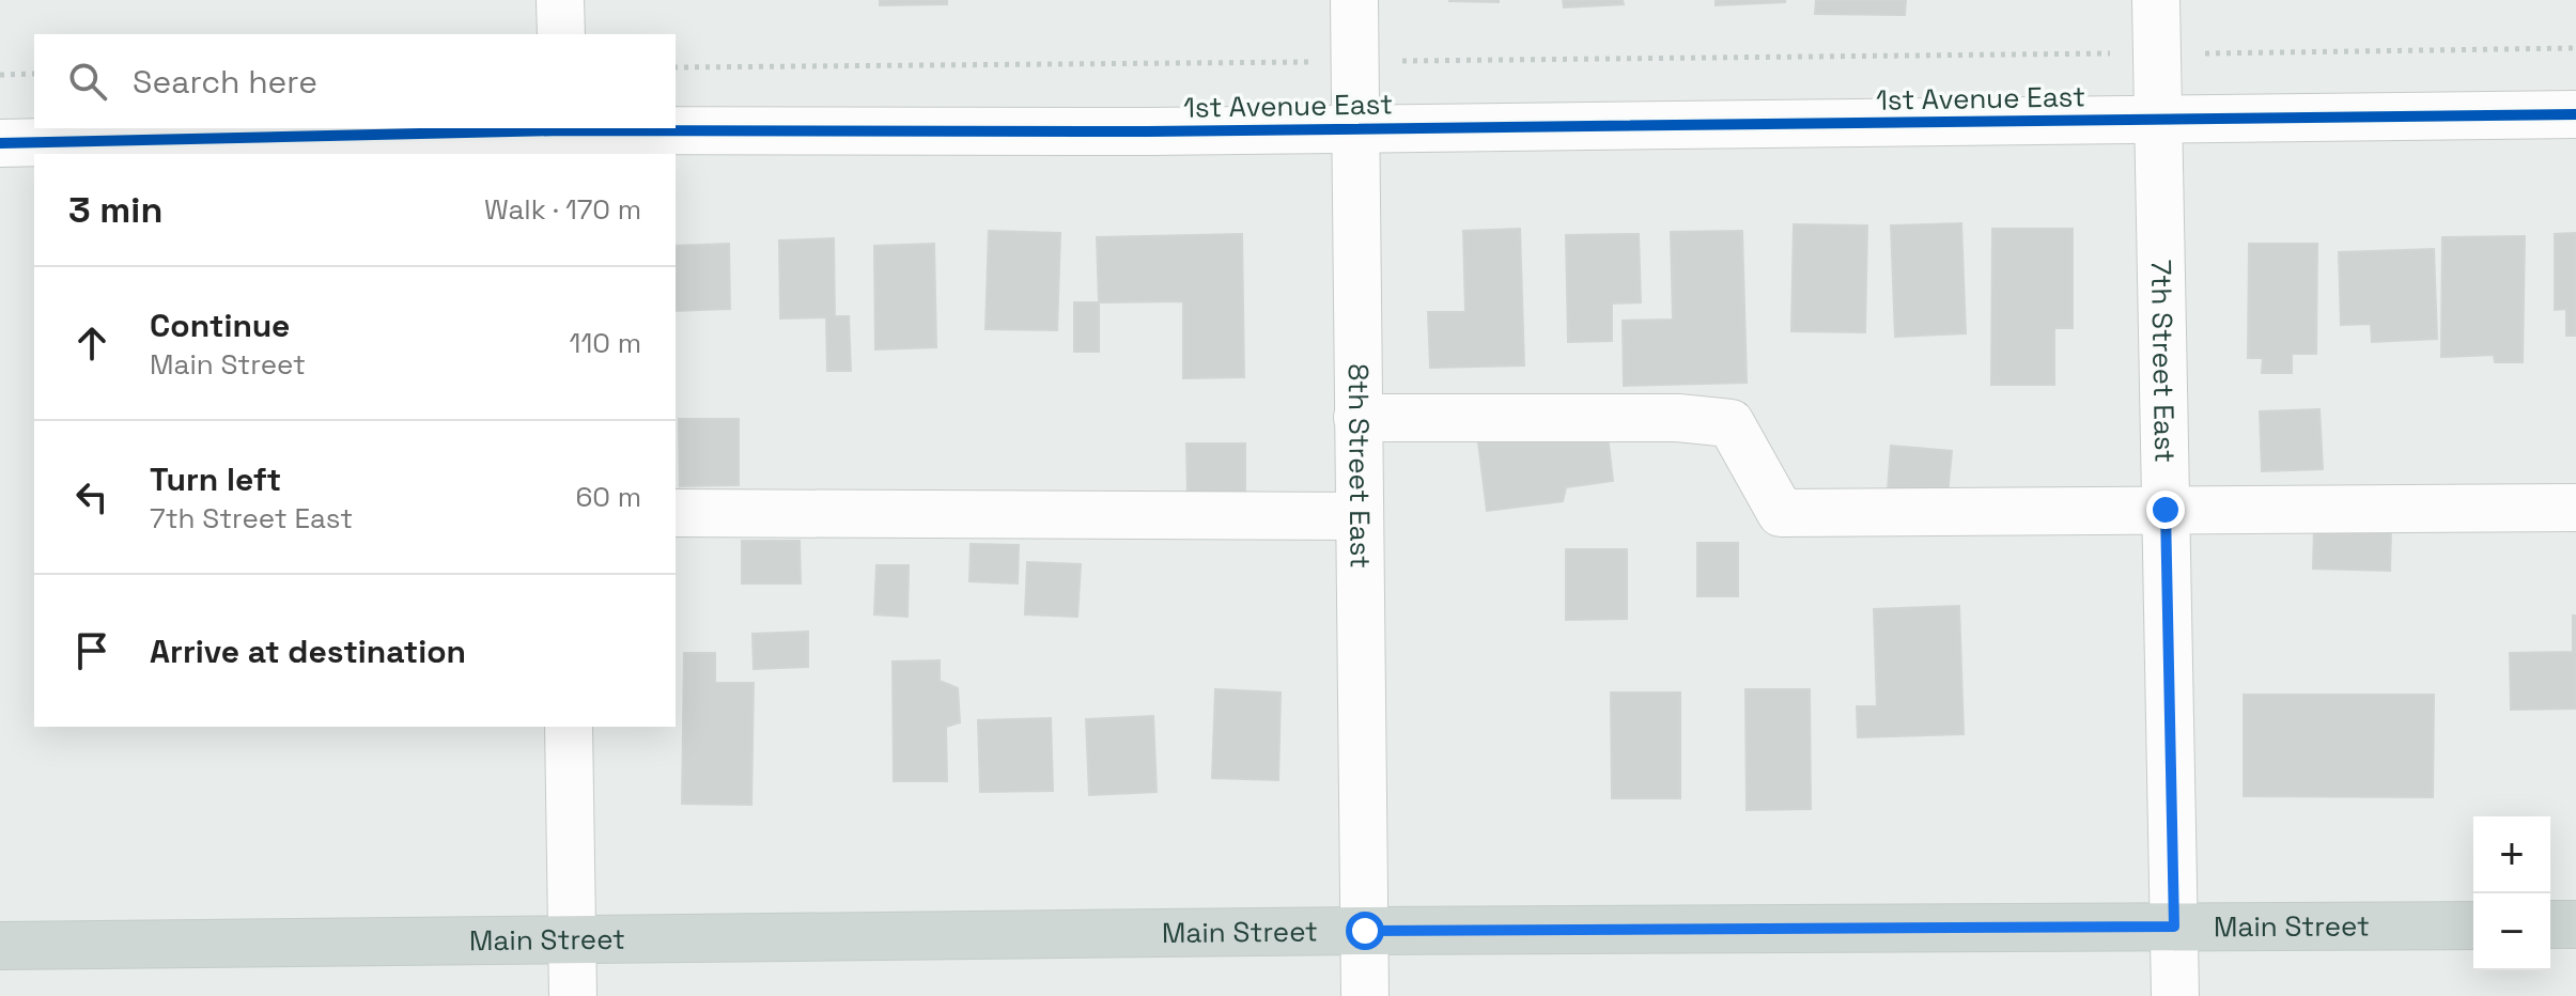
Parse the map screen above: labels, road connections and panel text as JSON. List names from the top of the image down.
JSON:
{
  "streets": {
    "main road": ["Main Street"],
    "street": ["1st Avenue East", "7th Street East", "8th Street East"]
  },
  "crossings": [
    ["1st Avenue East", "7th Street East"],
    ["1st Avenue East", "8th Street East"],
    ["7th Street East", "Main Street"],
    ["8th Street East", "Main Street"]
  ],
  "page": {
    "search": "Search here",
    "heading": ["3 min", "Walk · 170 m"],
    "list": [
      ["Continue", "Main Street", "110 m"],
      ["Turn left", "7th Street East", "60 m"],
      "Arrive at destination"
    ],
    "map_buttons": ["+", "−"]
  }
}
